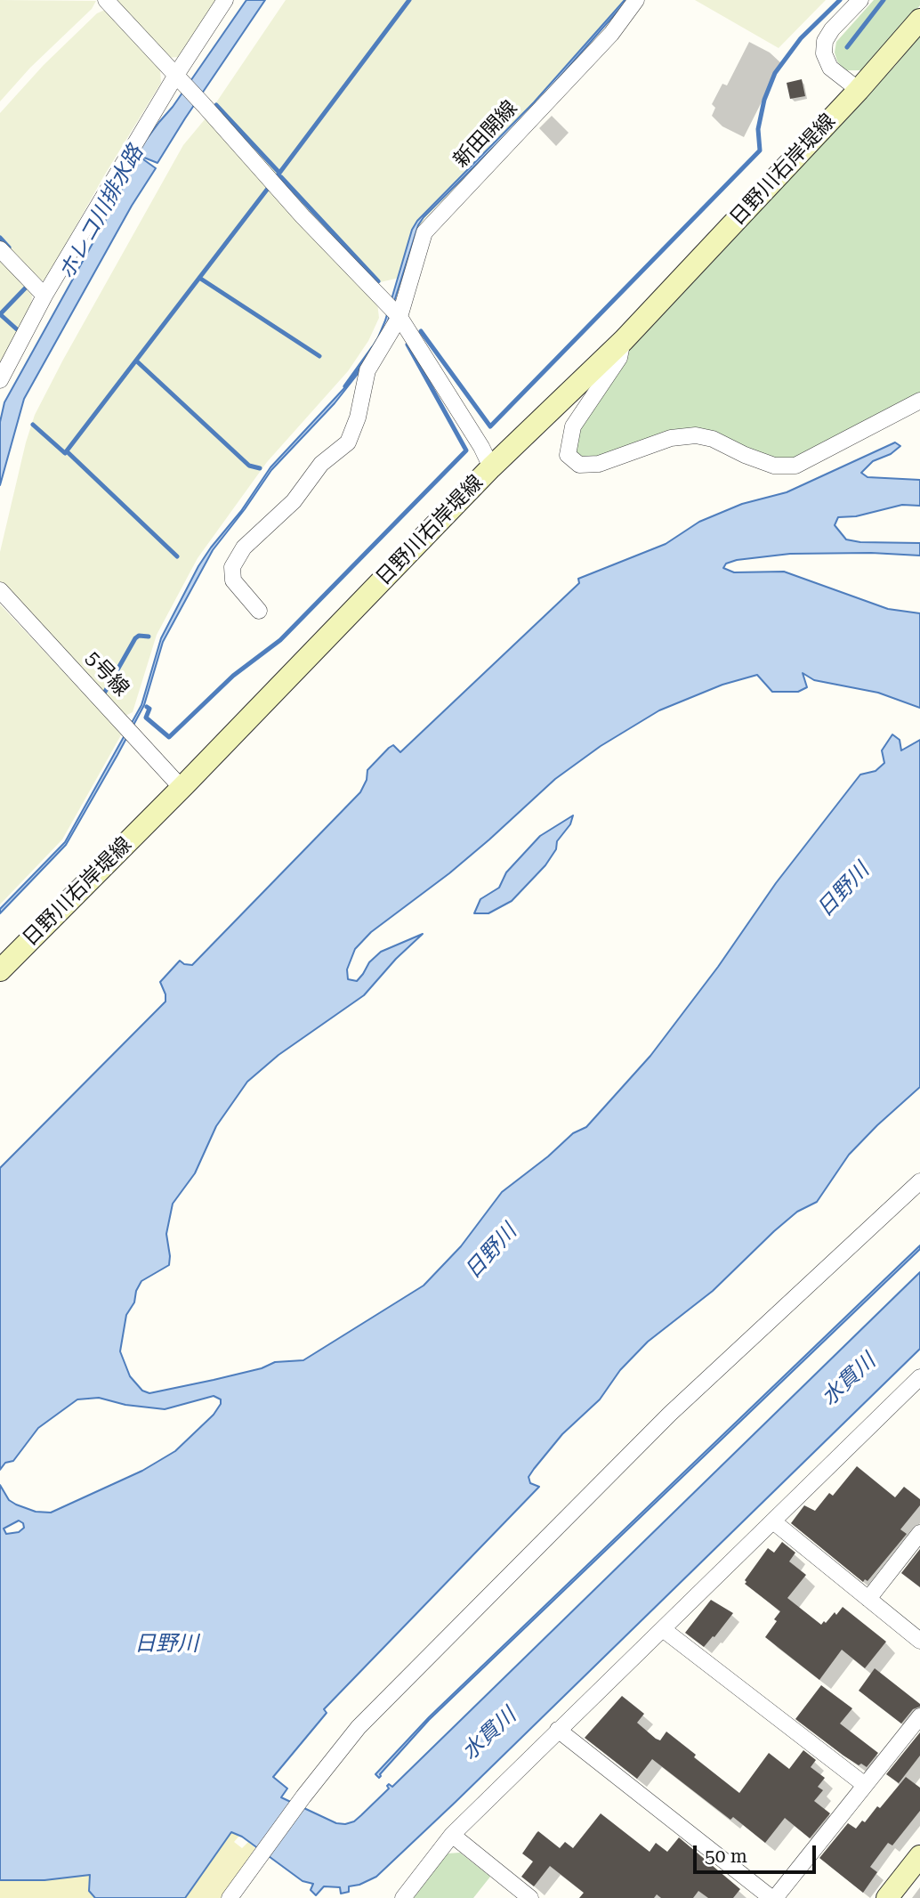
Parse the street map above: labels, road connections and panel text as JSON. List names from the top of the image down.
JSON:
{
  "streets": {
    "street": ["新田開線", "日野川右岸堤線", "5号線"]
  },
  "crossings": [
    ["日野川右岸堤線", "5号線"]
  ],
  "water": ["ホレコ川排水路", "日野川", "水貫川"],
  "scale_bar": "50 m"
}
